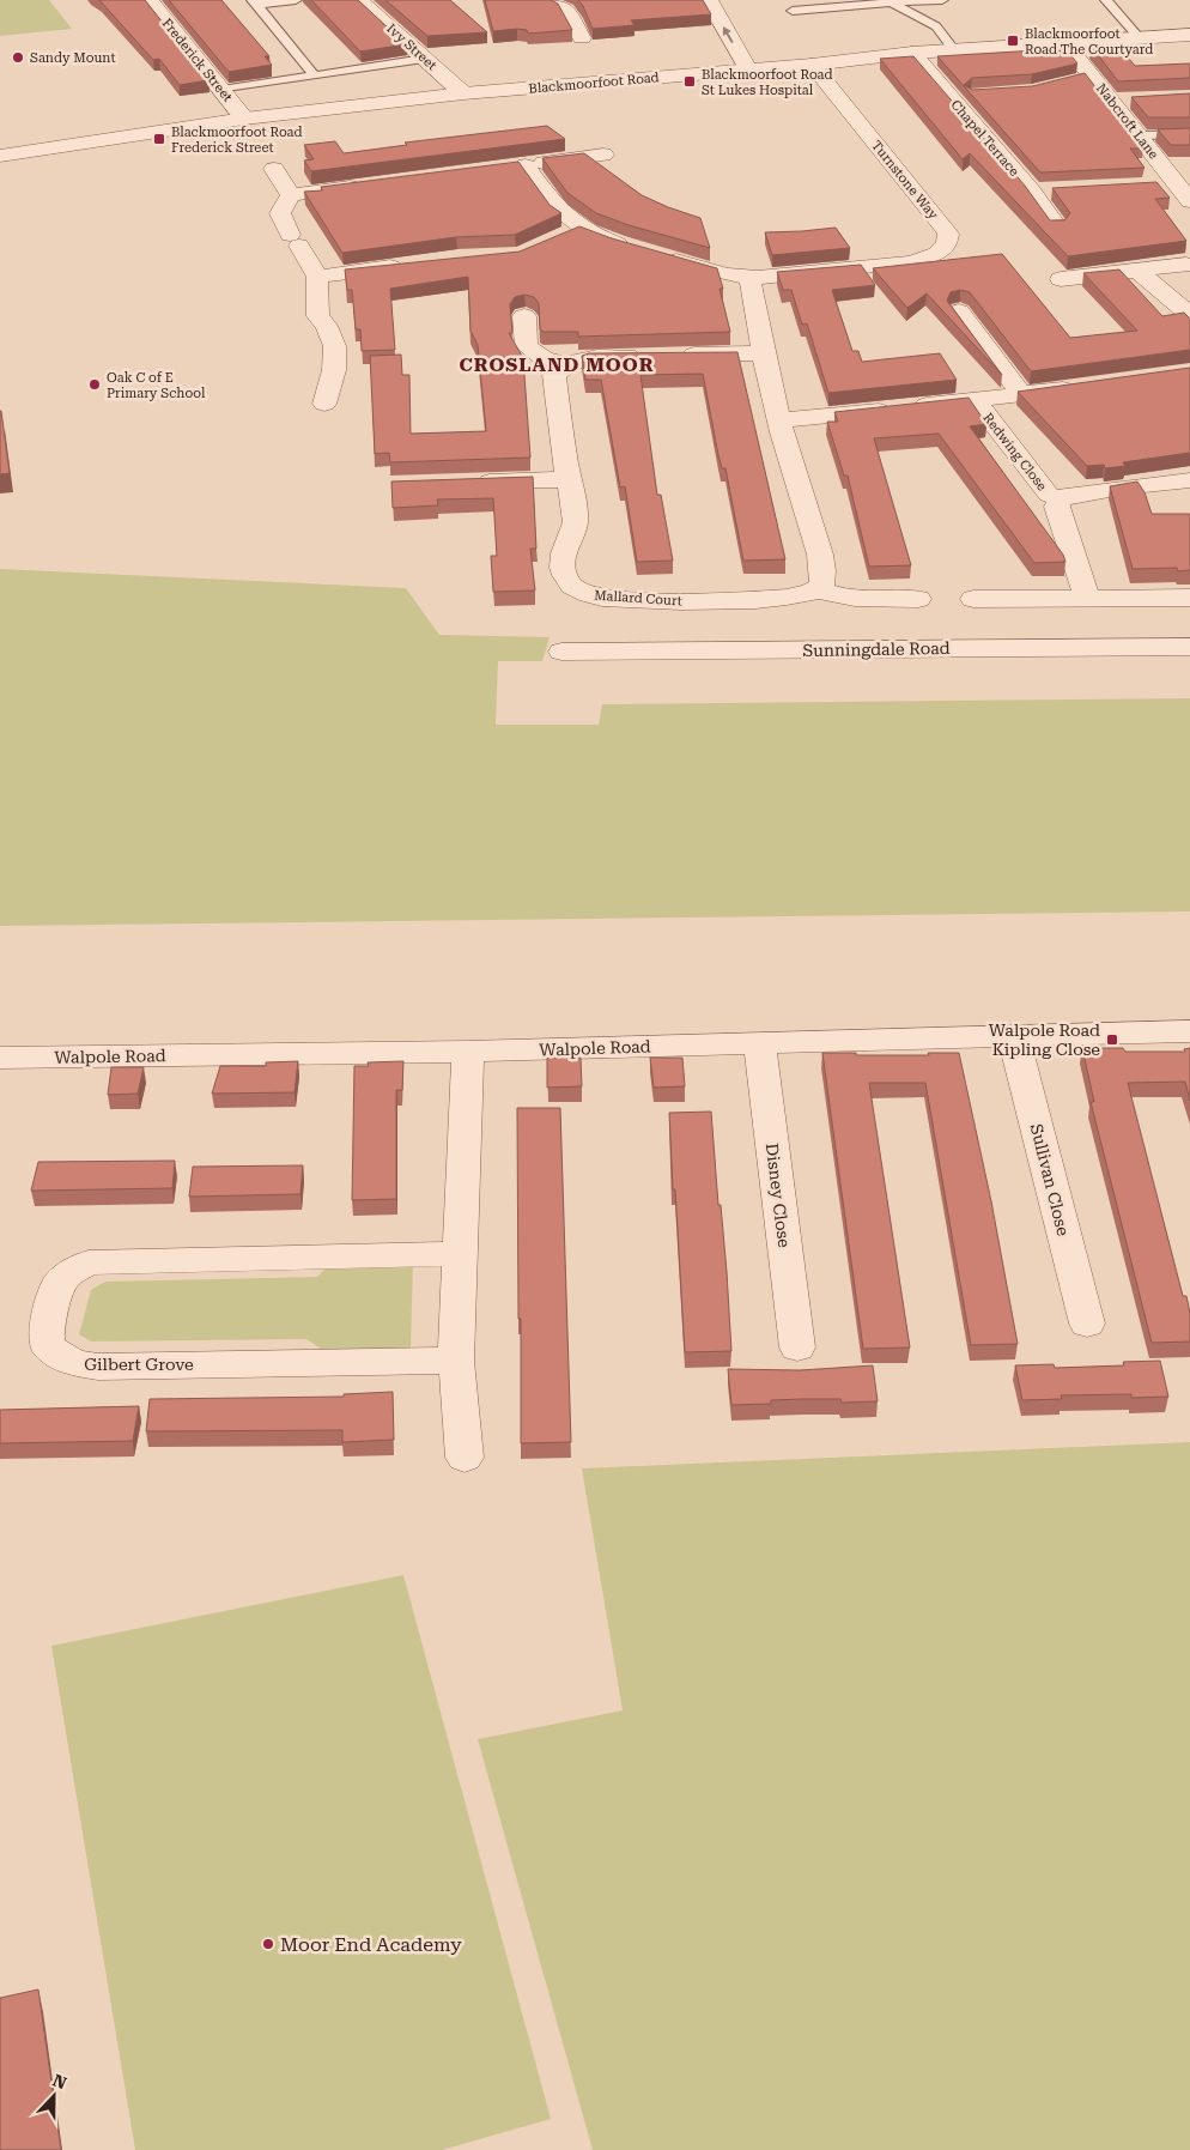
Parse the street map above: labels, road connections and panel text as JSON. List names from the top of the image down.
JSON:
{
  "streets": {
    "street": [
      "Ivy Street",
      "Frederick Street",
      "Blackmoorfoot Road",
      "Nabcroft Lane",
      "Chapel Terrace",
      "Turnstone Way",
      "Redwing Close",
      "Mallard Court",
      "Sunningdale Road",
      "Walpole Road",
      "Sullivan Close",
      "Disney Close",
      "Gilbert Grove"
    ]
  },
  "crossings": [
    ["Ivy Street", "Blackmoorfoot Road"],
    ["Frederick Street", "Blackmoorfoot Road"],
    ["Blackmoorfoot Road", "Nabcroft Lane"],
    ["Blackmoorfoot Road", "Chapel Terrace"],
    ["Blackmoorfoot Road", "Turnstone Way"],
    ["Walpole Road", "Sullivan Close"],
    ["Walpole Road", "Disney Close"]
  ],
  "districts": ["CROSLAND MOOR"],
  "places": {
    "transit": [
      "Blackmoorfoot Road The Courtyard",
      "Blackmoorfoot Road St Lukes Hospital",
      "Blackmoorfoot Road Frederick Street",
      "Walpole Road Kipling Close"
    ],
    "other": ["Sandy Mount", "Oak C of E Primary School", "Moor End Academy"]
  },
  "north": "top"
}
